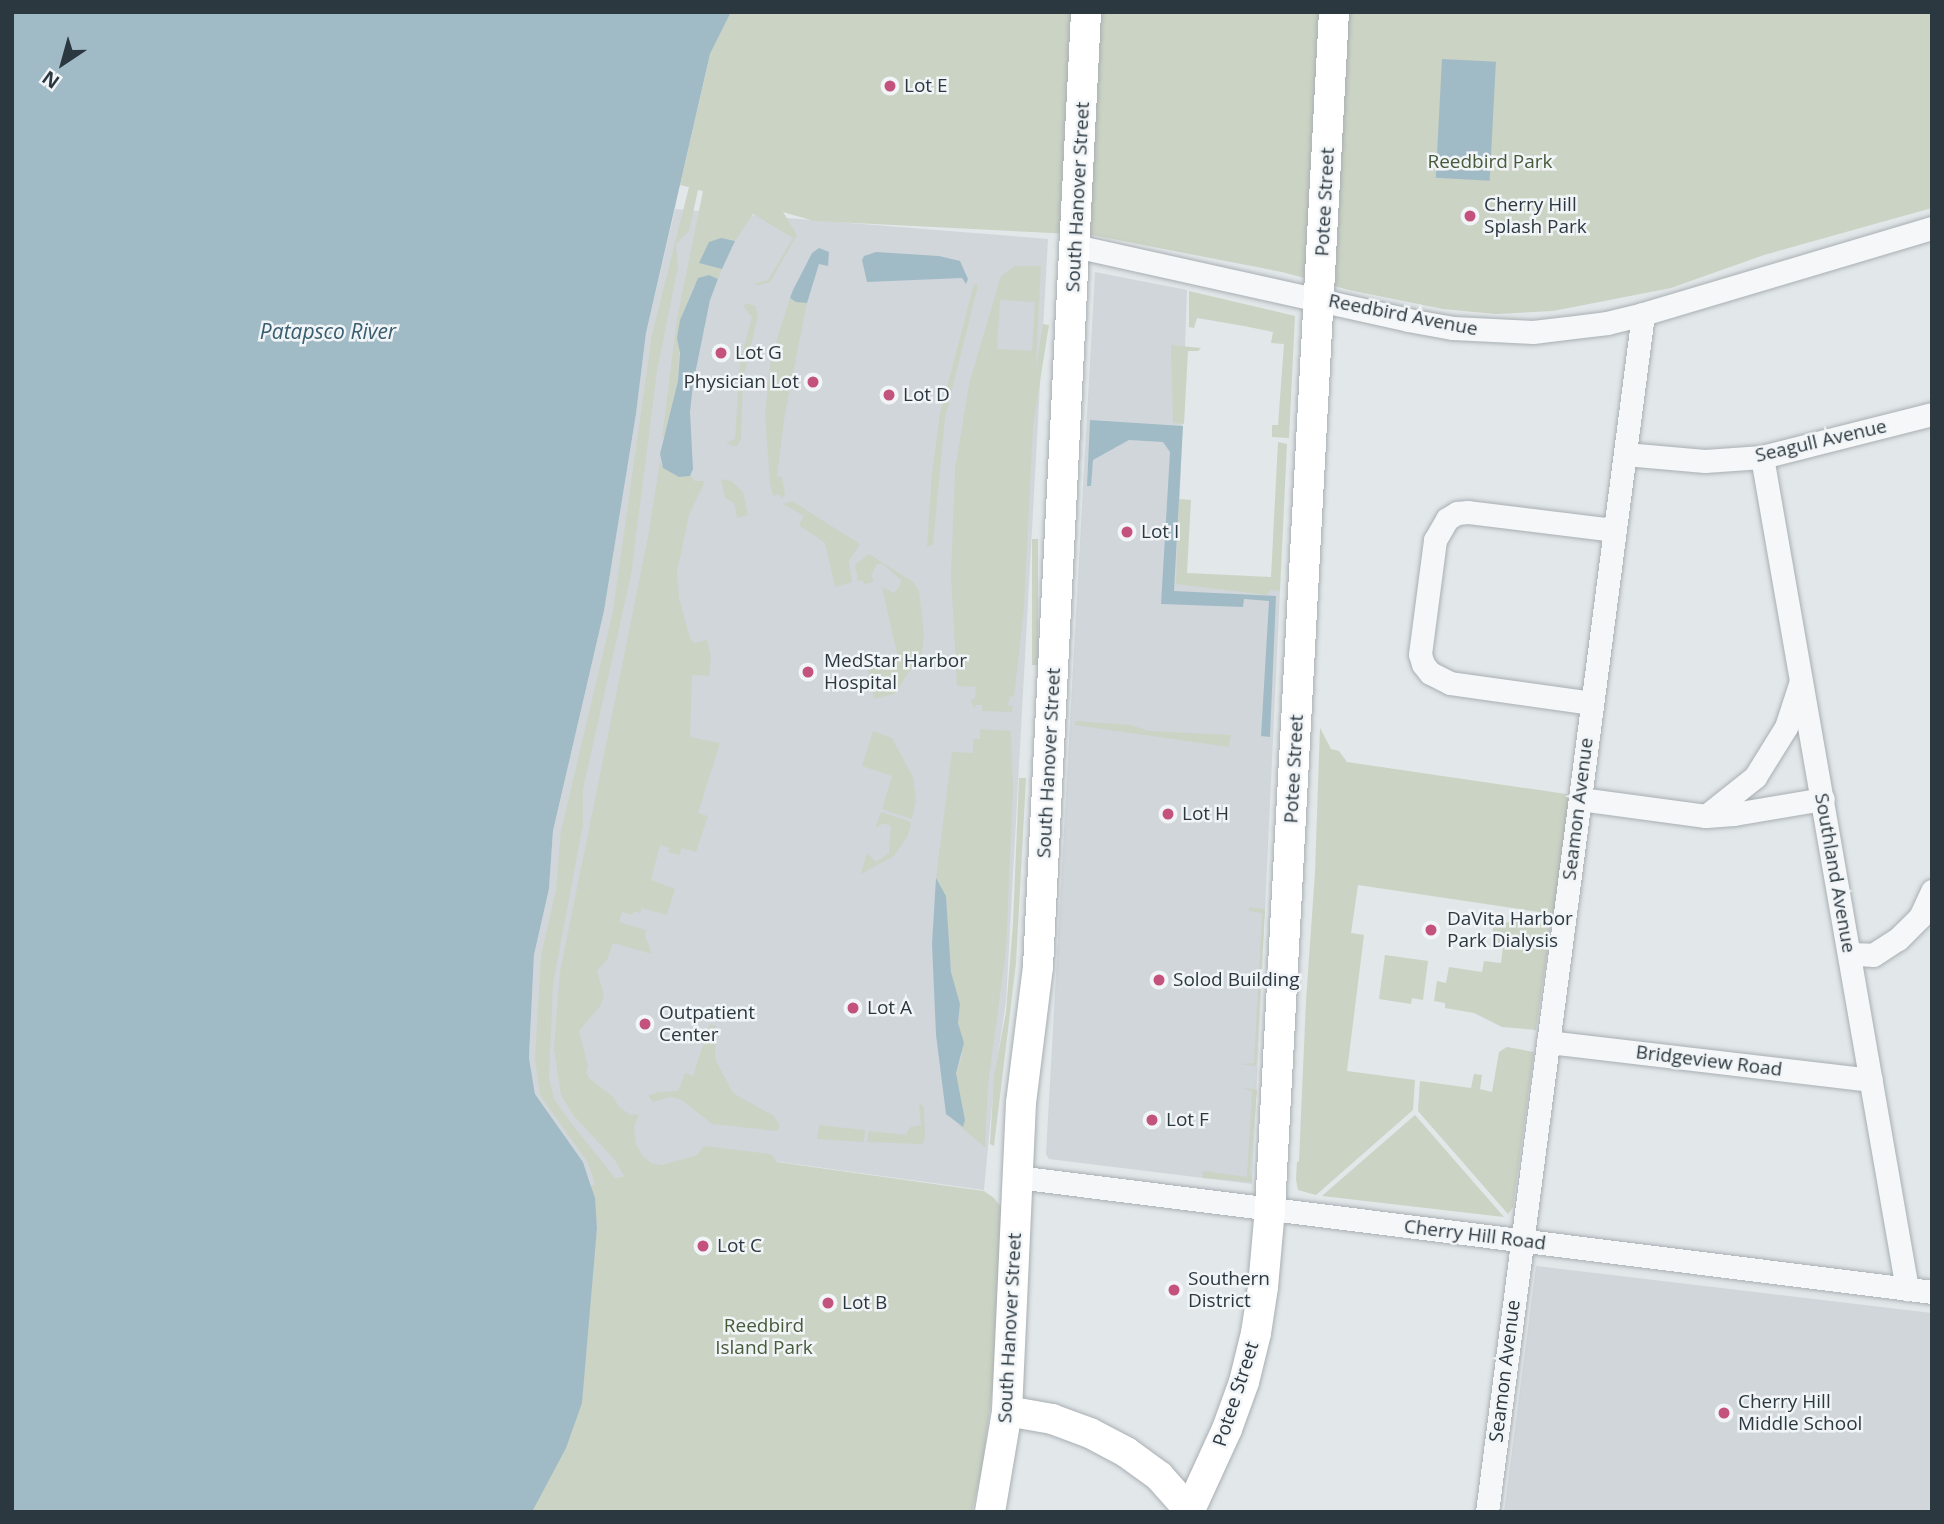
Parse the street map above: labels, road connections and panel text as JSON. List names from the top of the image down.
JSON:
{
  "streets": {
    "main road": ["South Hanover Street", "Potee Street"],
    "street": [
      "Reedbird Avenue",
      "Seagull Avenue",
      "Seamon Avenue",
      "Southland Avenue",
      "Bridgeview Road",
      "Cherry Hill Road"
    ]
  },
  "crossings": [
    ["South Hanover Street", "Reedbird Avenue"],
    ["South Hanover Street", "Cherry Hill Road"],
    ["Potee Street", "Reedbird Avenue"],
    ["Potee Street", "Cherry Hill Road"],
    ["Reedbird Avenue", "Seamon Avenue"],
    ["Seagull Avenue", "Seamon Avenue"],
    ["Seagull Avenue", "Southland Avenue"],
    ["Seamon Avenue", "Bridgeview Road"],
    ["Seamon Avenue", "Cherry Hill Road"],
    ["Southland Avenue", "Bridgeview Road"],
    ["Southland Avenue", "Cherry Hill Road"]
  ],
  "water": ["Patapsco River"],
  "parks": ["Reedbird Park", "Reedbird Island Park"],
  "places": [
    "Lot E",
    "Cherry Hill Splash Park",
    "Lot G",
    "Physician Lot",
    "Lot D",
    "Lot I",
    "MedStar Harbor Hospital",
    "Lot H",
    "DaVita Harbor Park Dialysis",
    "Solod Building",
    "Lot A",
    "Outpatient Center",
    "Lot F",
    "Lot C",
    "Southern District",
    "Lot B",
    "Cherry Hill Middle School"
  ],
  "north": "bottom left"
}
